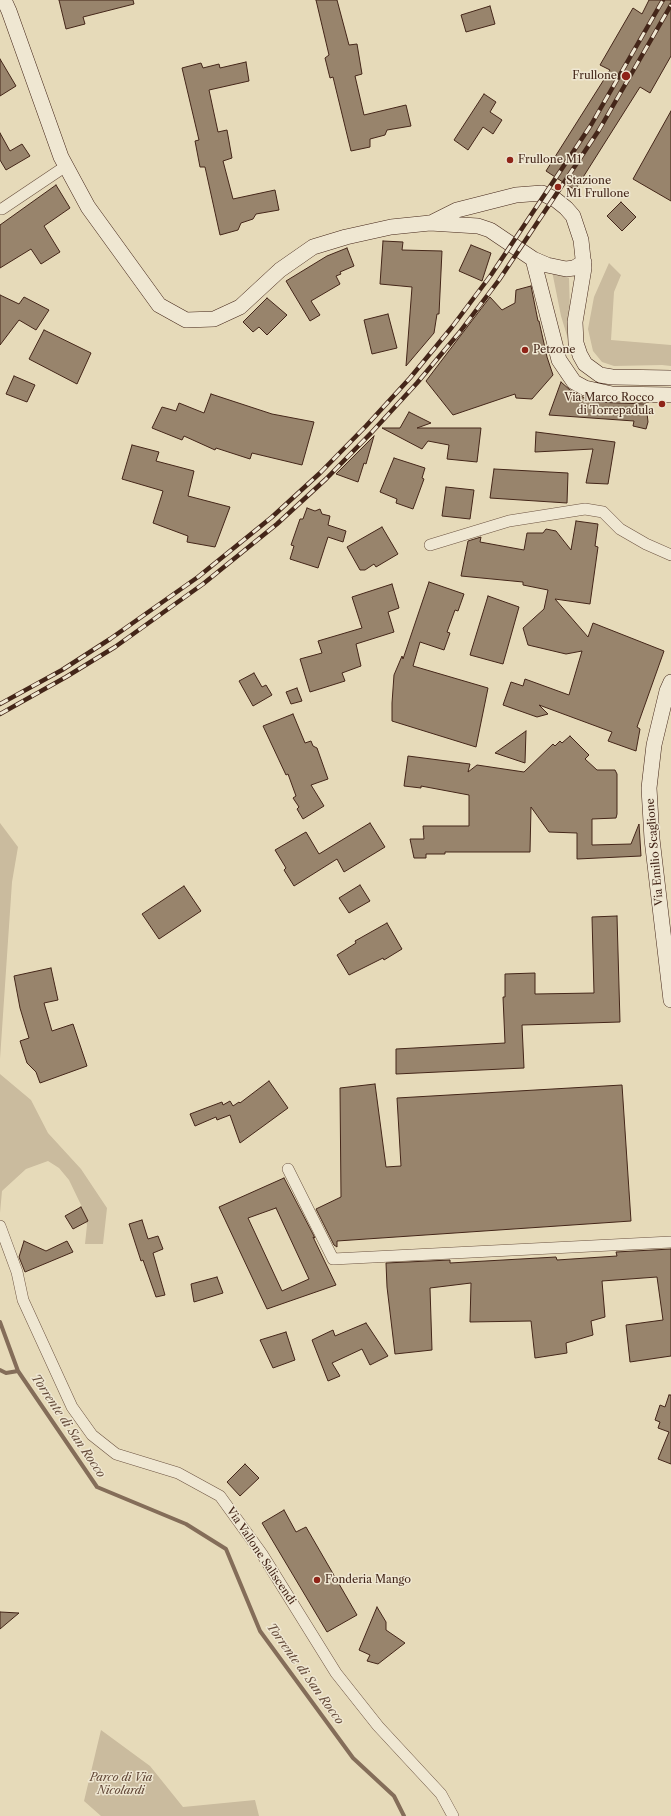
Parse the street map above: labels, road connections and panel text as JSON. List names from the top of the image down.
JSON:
{
  "streets": {
    "main road": ["Via Emilio Scaglione"],
    "street": ["Via Vallone Saliscendi"]
  },
  "water": ["Torrente di San Rocco"],
  "parks": ["Parco di Via Nicolardi"],
  "places": [
    "Frullone",
    "Frullone M1",
    "Stazione M1 Frullone",
    "Petzone",
    "Via Marco Rocco di Torrepadula",
    "Fonderia Mango"
  ]
}
